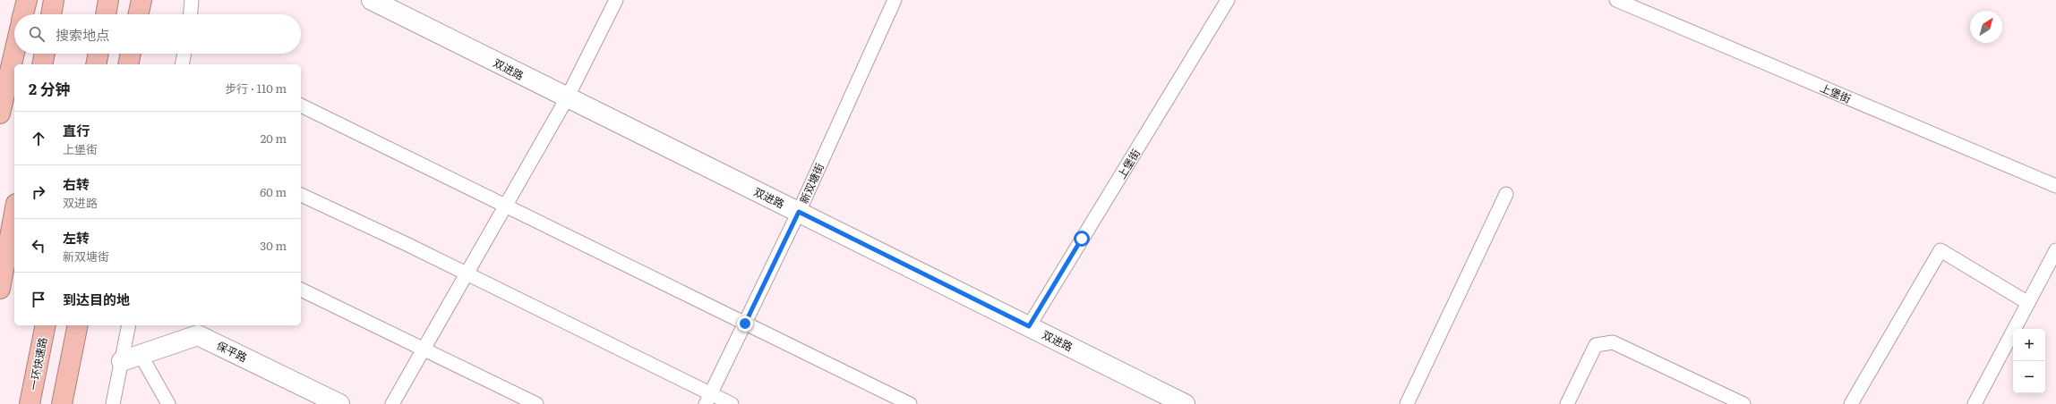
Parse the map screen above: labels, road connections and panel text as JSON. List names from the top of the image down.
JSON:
{
  "streets": {
    "highway": ["一环快速路"],
    "street": ["双进路", "保平路"],
    "lane": ["上堡街", "新双塘街"]
  },
  "crossings": [
    ["双进路", "上堡街"],
    ["双进路", "新双塘街"]
  ],
  "north": "top right",
  "page": {
    "search": "搜索地点",
    "heading": ["2 分钟", "步行 · 110 m"],
    "list": [
      ["直行", "上堡街", "20 m"],
      ["右转", "双进路", "60 m"],
      ["左转", "新双塘街", "30 m"],
      "到达目的地"
    ],
    "map_buttons": ["+", "−"]
  }
}
